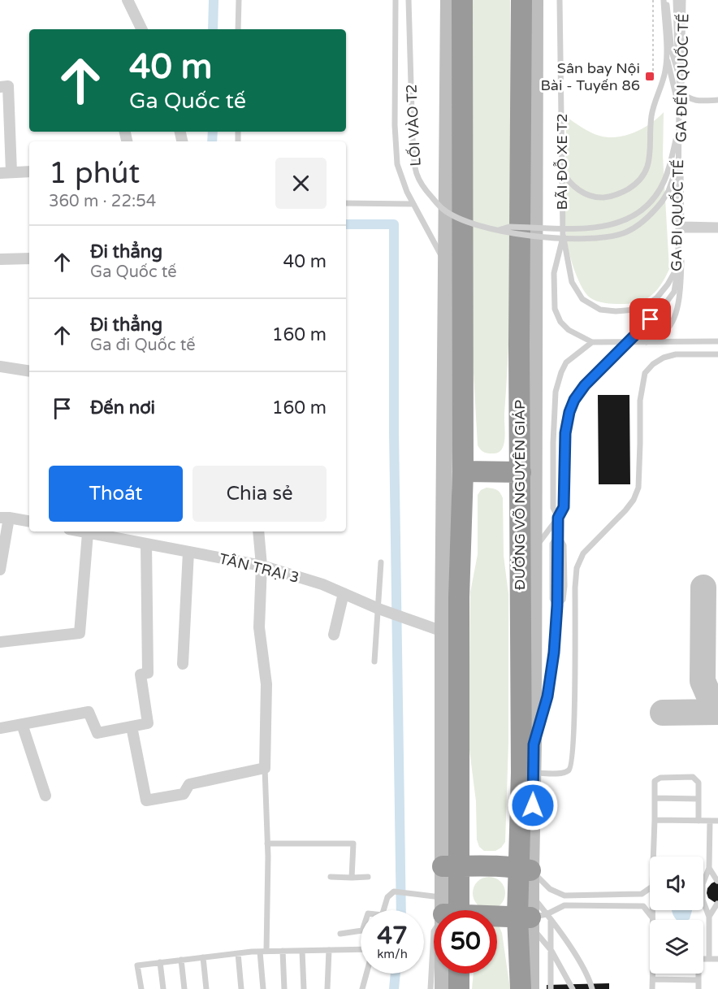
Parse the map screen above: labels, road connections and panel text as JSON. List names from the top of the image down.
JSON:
{
  "streets": {
    "highway": ["ĐƯỜNG VÕ NGUYÊN GIÁP"],
    "street": ["TÂN TRẠI 3"],
    "lane": [
      "GA ĐẾN QUỐC TẾ",
      "LỐI VÀO T2",
      "BÃI ĐỖ XE T2",
      "GA ĐI QUỐC TẾ"
    ]
  },
  "crossings": [
    ["GA ĐẾN QUỐC TẾ", "LỐI VÀO T2"],
    ["GA ĐẾN QUỐC TẾ", "BÃI ĐỖ XE T2"],
    ["GA ĐẾN QUỐC TẾ", "GA ĐI QUỐC TẾ"]
  ],
  "places": {
    "transit": ["Sân bay Nội Bài - Tuyến 86"]
  },
  "page": {
    "turn": ["40 m", "Ga Quốc tế"],
    "heading": ["1 phút", "360 m · 22:54"],
    "list": [
      {
        "name": "Đi thẳng",
        "note": "Ga Quốc tế",
        "value": "40 m"
      },
      {
        "name": "Đi thẳng",
        "note": "Ga đi Quốc tế",
        "value": "160 m"
      },
      {
        "name": "Đến nơi",
        "value": "160 m"
      }
    ],
    "buttons": ["Thoát", "Chia sẻ"],
    "speed": "47 km/h",
    "limit": "50"
  }
}
